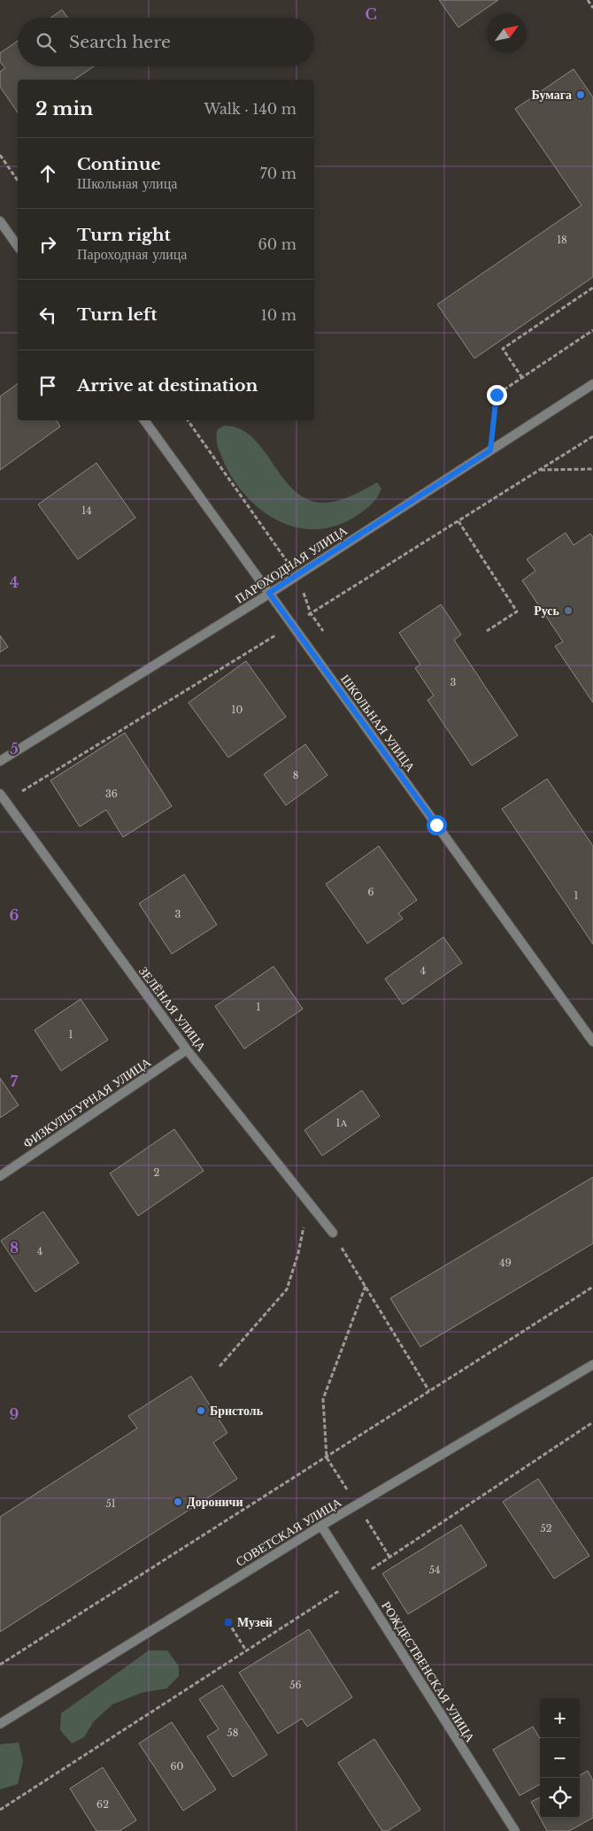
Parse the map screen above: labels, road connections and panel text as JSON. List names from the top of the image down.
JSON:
{
  "streets": {
    "street": [
      "ПАРОХОДНАЯ УЛИЦА",
      "ШКОЛЬНАЯ УЛИЦА",
      "ЗЕЛЁНАЯ УЛИЦА",
      "ФИЗКУЛЬТУРНАЯ УЛИЦА",
      "СОВЕТСКАЯ УЛИЦА",
      "РОЖДЕСТВЕНСКАЯ УЛИЦА"
    ]
  },
  "crossings": [
    ["ПАРОХОДНАЯ УЛИЦА", "ШКОЛЬНАЯ УЛИЦА"],
    ["ЗЕЛЁНАЯ УЛИЦА", "ФИЗКУЛЬТУРНАЯ УЛИЦА"],
    ["СОВЕТСКАЯ УЛИЦА", "РОЖДЕСТВЕНСКАЯ УЛИЦА"]
  ],
  "places": {
    "other": [
      "Бумага",
      "Русь",
      "Бристоль",
      "Дороничи"
    ],
    "transit": ["Музей"]
  },
  "house_numbers": [
    "18",
    "14",
    "3",
    "10",
    "8",
    "36",
    "6",
    "1",
    "3",
    "4",
    "1",
    "1",
    "1А",
    "2",
    "4",
    "49",
    "51",
    "52",
    "54",
    "56",
    "58",
    "60",
    "62"
  ],
  "north": "top right",
  "page": {
    "search": "Search here",
    "heading": ["2 min", "Walk · 140 m"],
    "list": [
      ["Continue", "Школьная улица", "70 m"],
      ["Turn right", "Пароходная улица", "60 m"],
      ["Turn left", "10 m"],
      "Arrive at destination"
    ],
    "map_buttons": ["+", "−"]
  },
  "grid": {
    "columns": ["C"],
    "rows": [
      "4",
      "5",
      "6",
      "7",
      "8",
      "9"
    ]
  }
}
